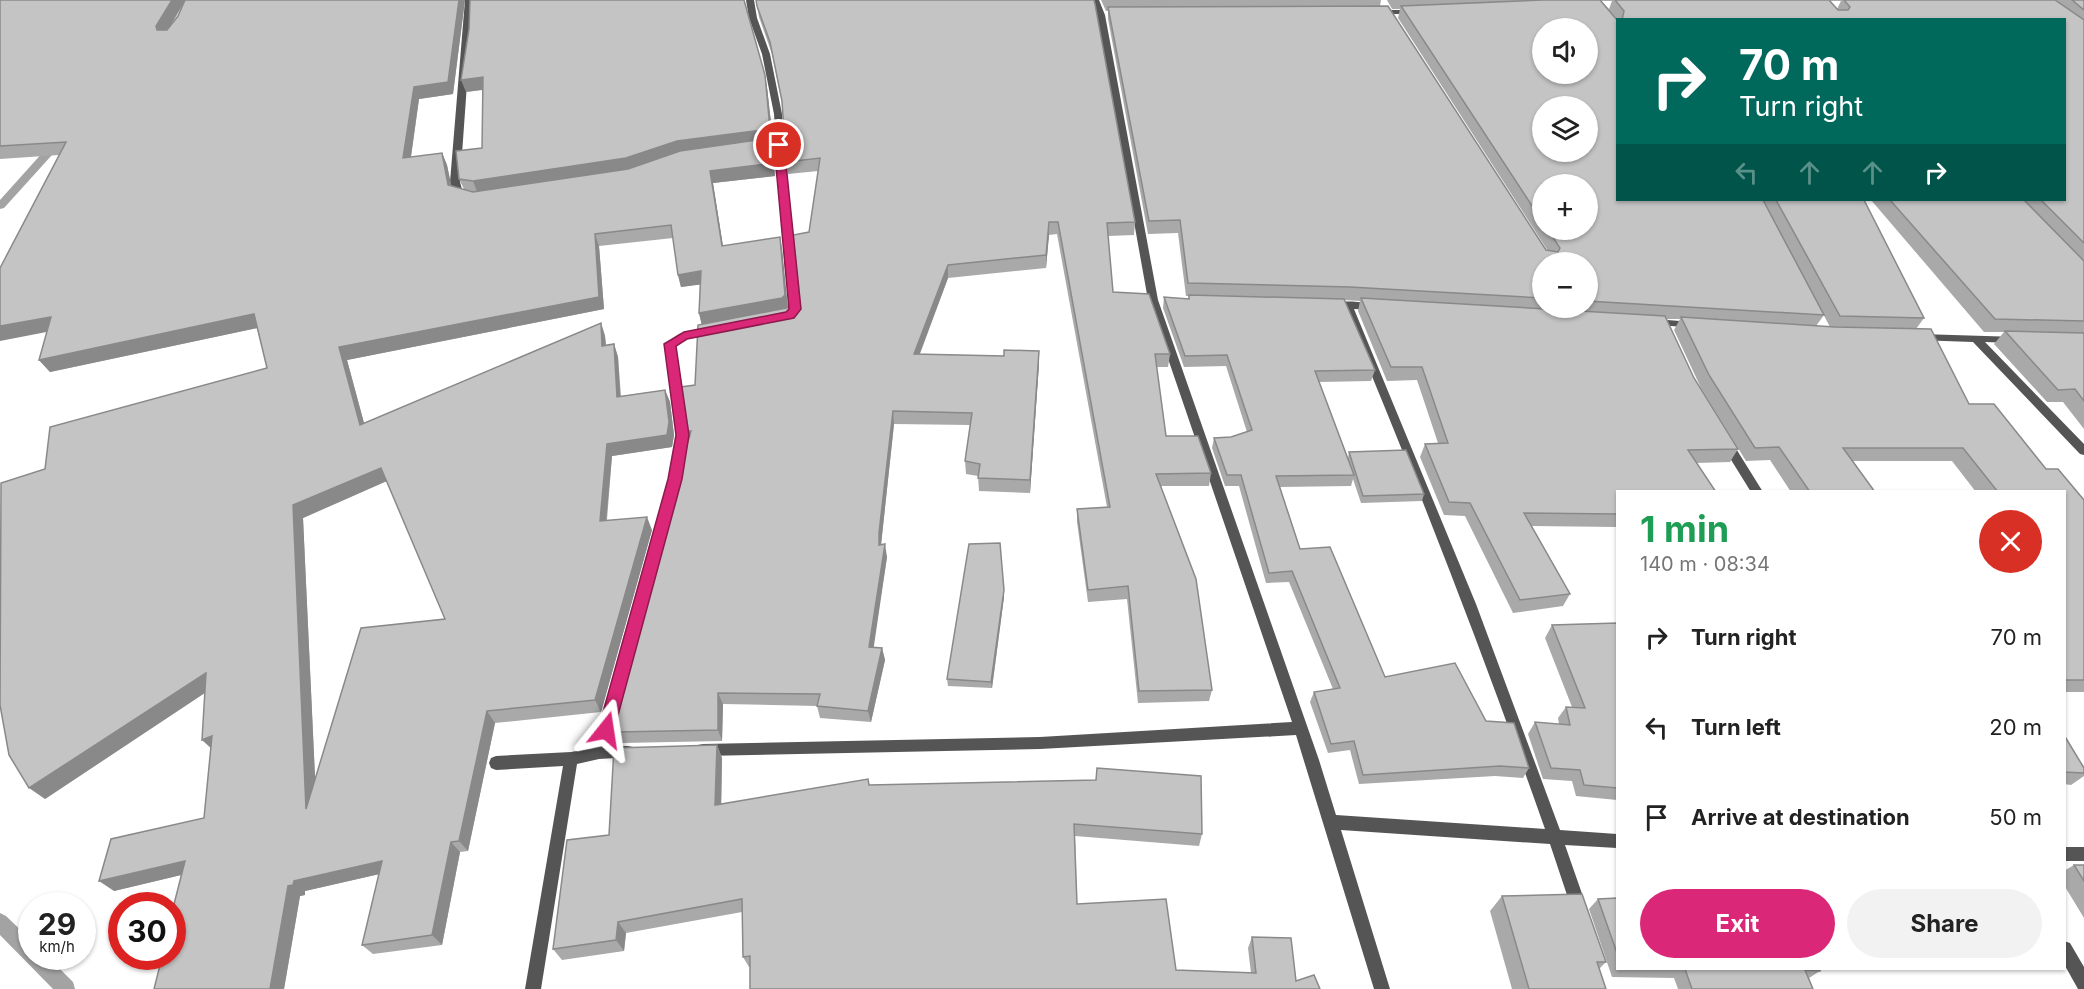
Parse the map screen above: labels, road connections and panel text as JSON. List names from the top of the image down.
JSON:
{
  "page": {
    "map_buttons": ["+", "−"],
    "turn": ["70 m", "Turn right"],
    "heading": ["1 min", "140 m · 08:34"],
    "list": [
      {
        "name": "Turn right",
        "value": "70 m"
      },
      {
        "name": "Turn left",
        "value": "20 m"
      },
      {
        "name": "Arrive at destination",
        "value": "50 m"
      }
    ],
    "buttons": ["Exit", "Share"],
    "speed": "29 km/h",
    "limit": "30"
  }
}
